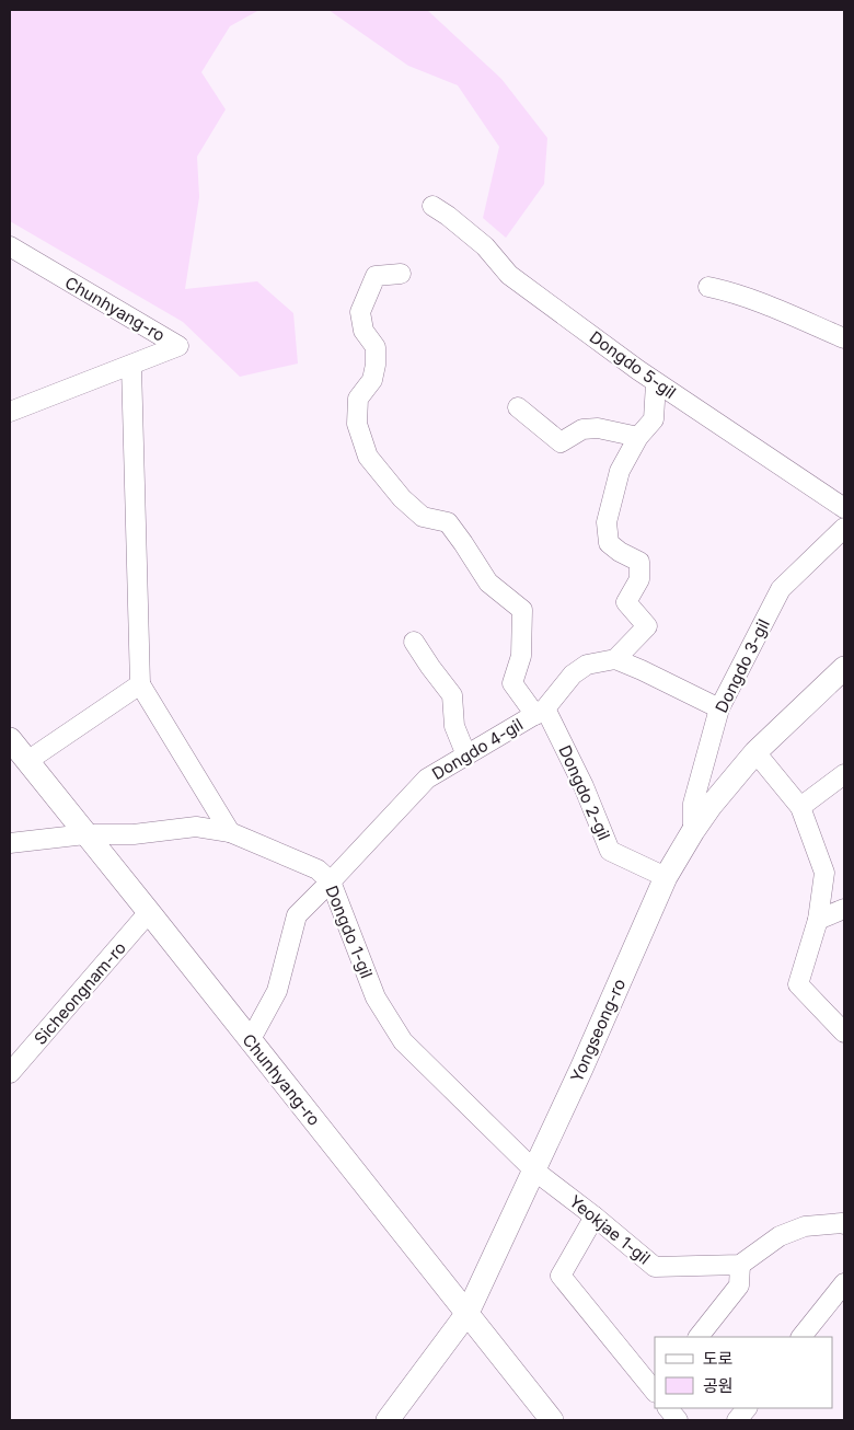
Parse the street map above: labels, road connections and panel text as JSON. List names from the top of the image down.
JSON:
{
  "streets": {
    "street": [
      "Chunhyang-ro",
      "Dongdo 5-gil",
      "Dongdo 3-gil",
      "Dongdo 4-gil",
      "Dongdo 2-gil",
      "Dongdo 1-gil",
      "Sicheongnam-ro",
      "Yongseong-ro",
      "Yeokjae 1-gil"
    ]
  },
  "crossings": [
    ["Chunhyang-ro", "Dongdo 4-gil"],
    ["Chunhyang-ro", "Dongdo 1-gil"],
    ["Chunhyang-ro", "Sicheongnam-ro"],
    ["Chunhyang-ro", "Yongseong-ro"],
    ["Dongdo 3-gil", "Yongseong-ro"],
    ["Dongdo 4-gil", "Dongdo 2-gil"],
    ["Dongdo 4-gil", "Dongdo 1-gil"],
    ["Dongdo 2-gil", "Yongseong-ro"],
    ["Dongdo 1-gil", "Yongseong-ro"],
    ["Dongdo 1-gil", "Yeokjae 1-gil"],
    ["Yongseong-ro", "Yeokjae 1-gil"]
  ],
  "legend": ["도로", "공원"]
}
